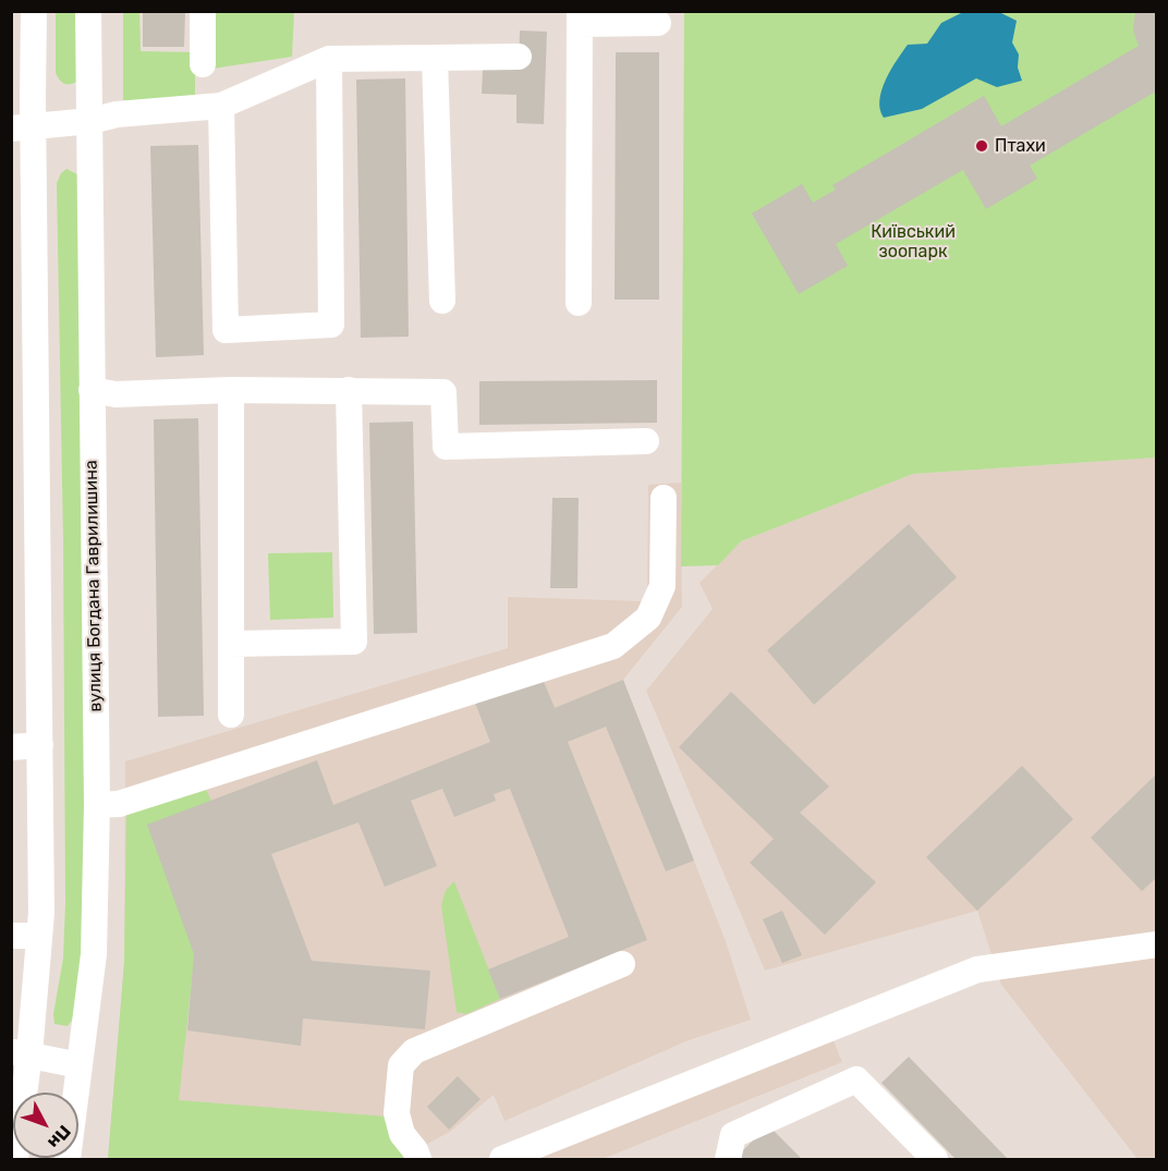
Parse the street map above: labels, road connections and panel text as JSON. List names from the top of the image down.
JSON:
{
  "streets": {
    "street": ["вулиця Богдана Гаврилишина"]
  },
  "parks": ["Київський зоопарк"],
  "places": ["Птахи"],
  "north": "bottom right"
}
